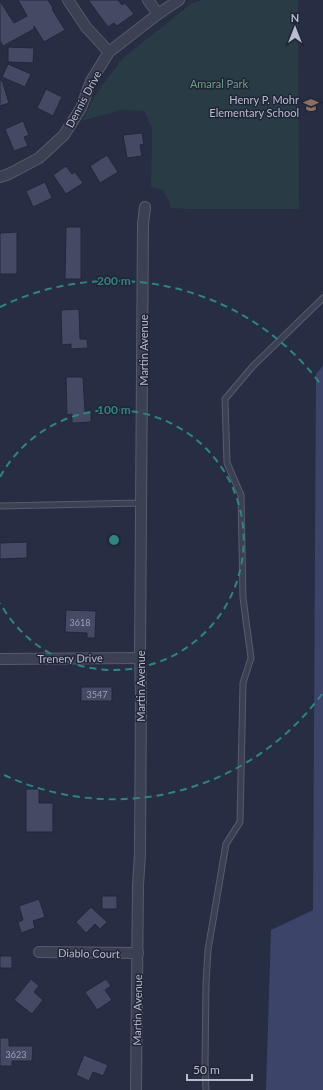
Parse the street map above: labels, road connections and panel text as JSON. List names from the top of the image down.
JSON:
{
  "streets": {
    "street": [
      "Dennis Drive",
      "Martin Avenue",
      "Trenery Drive",
      "Diablo Court"
    ]
  },
  "crossings": [
    ["Martin Avenue", "Trenery Drive"],
    ["Martin Avenue", "Diablo Court"]
  ],
  "parks": ["Amaral Park"],
  "places": {
    "school or university": ["Henry P. Mohr Elementary School"]
  },
  "house_numbers": ["3618", "3547", "3623"],
  "scale_bar": "50 m",
  "north": "top",
  "rings": ["200 m", "100 m"]
}
